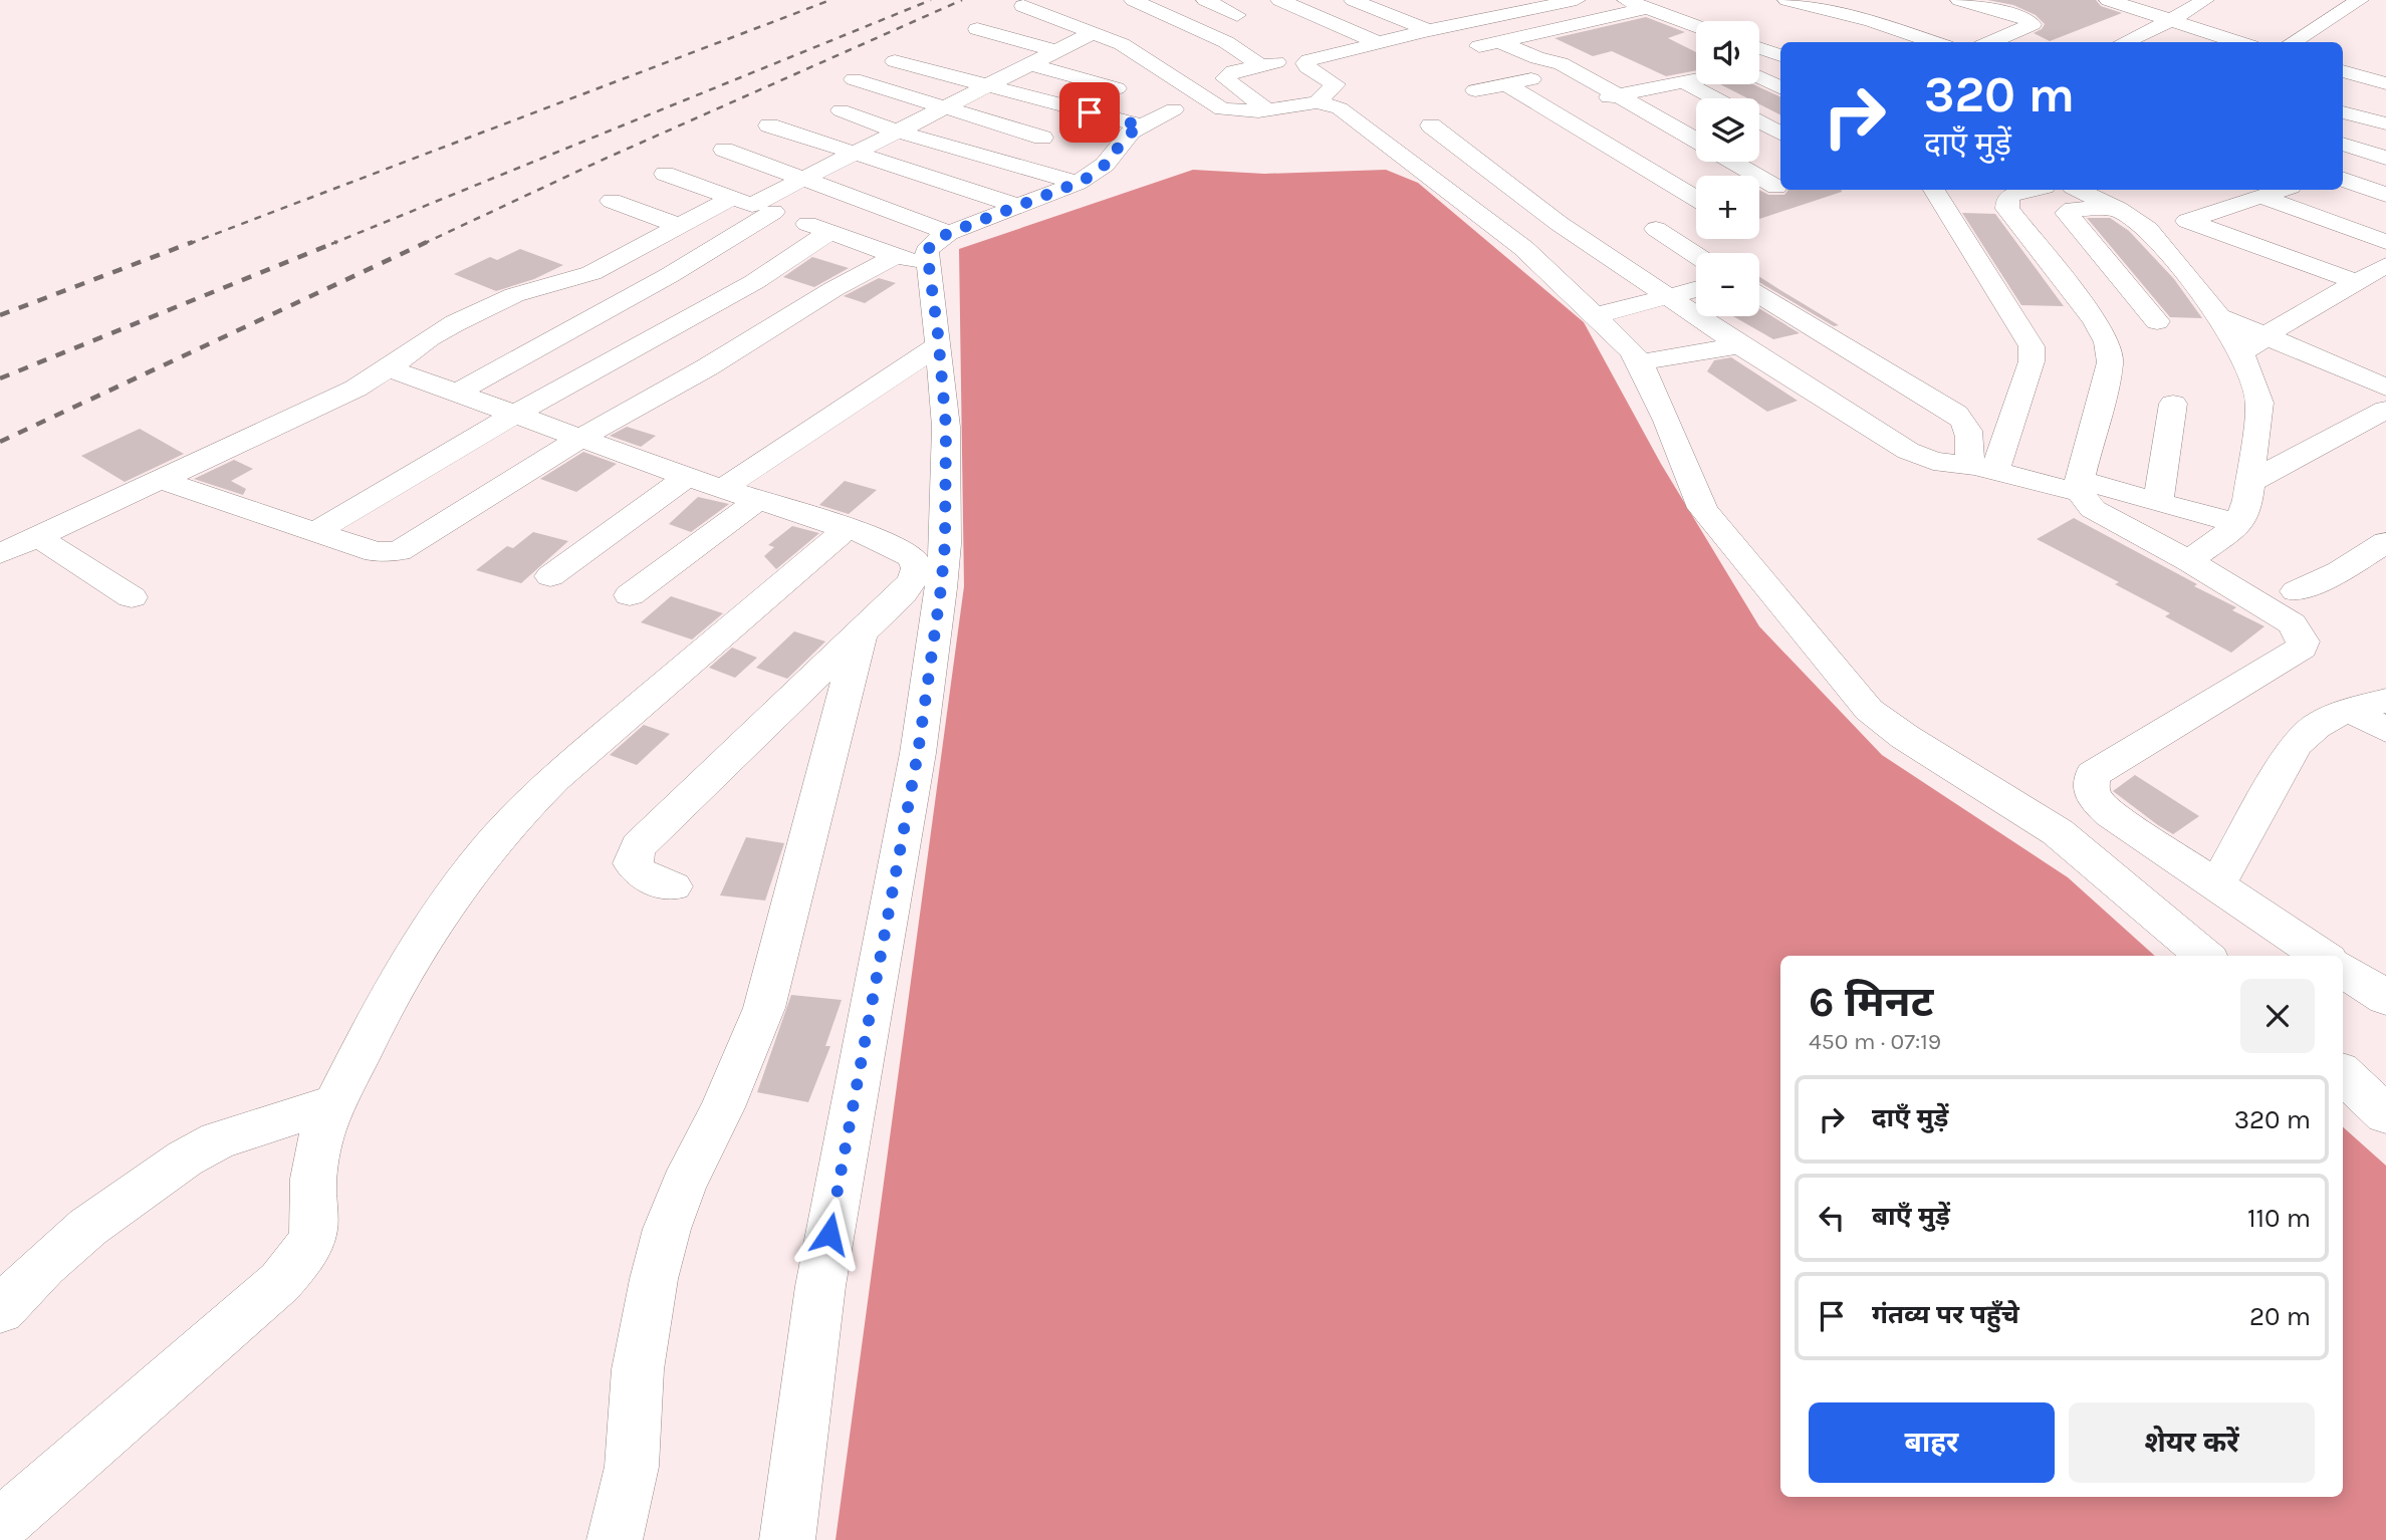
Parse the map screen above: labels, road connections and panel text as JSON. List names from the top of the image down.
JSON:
{
  "page": {
    "map_buttons": ["+", "−"],
    "turn": ["320 m", "दाएँ मुड़ें"],
    "heading": ["6 मिनट", "450 m · 07:19"],
    "list": [
      {
        "name": "दाएँ मुड़ें",
        "value": "320 m"
      },
      {
        "name": "बाएँ मुड़ें",
        "value": "110 m"
      },
      {
        "name": "गंतव्य पर पहुँचे",
        "value": "20 m"
      }
    ],
    "buttons": ["बाहर", "शेयर करें"]
  }
}
